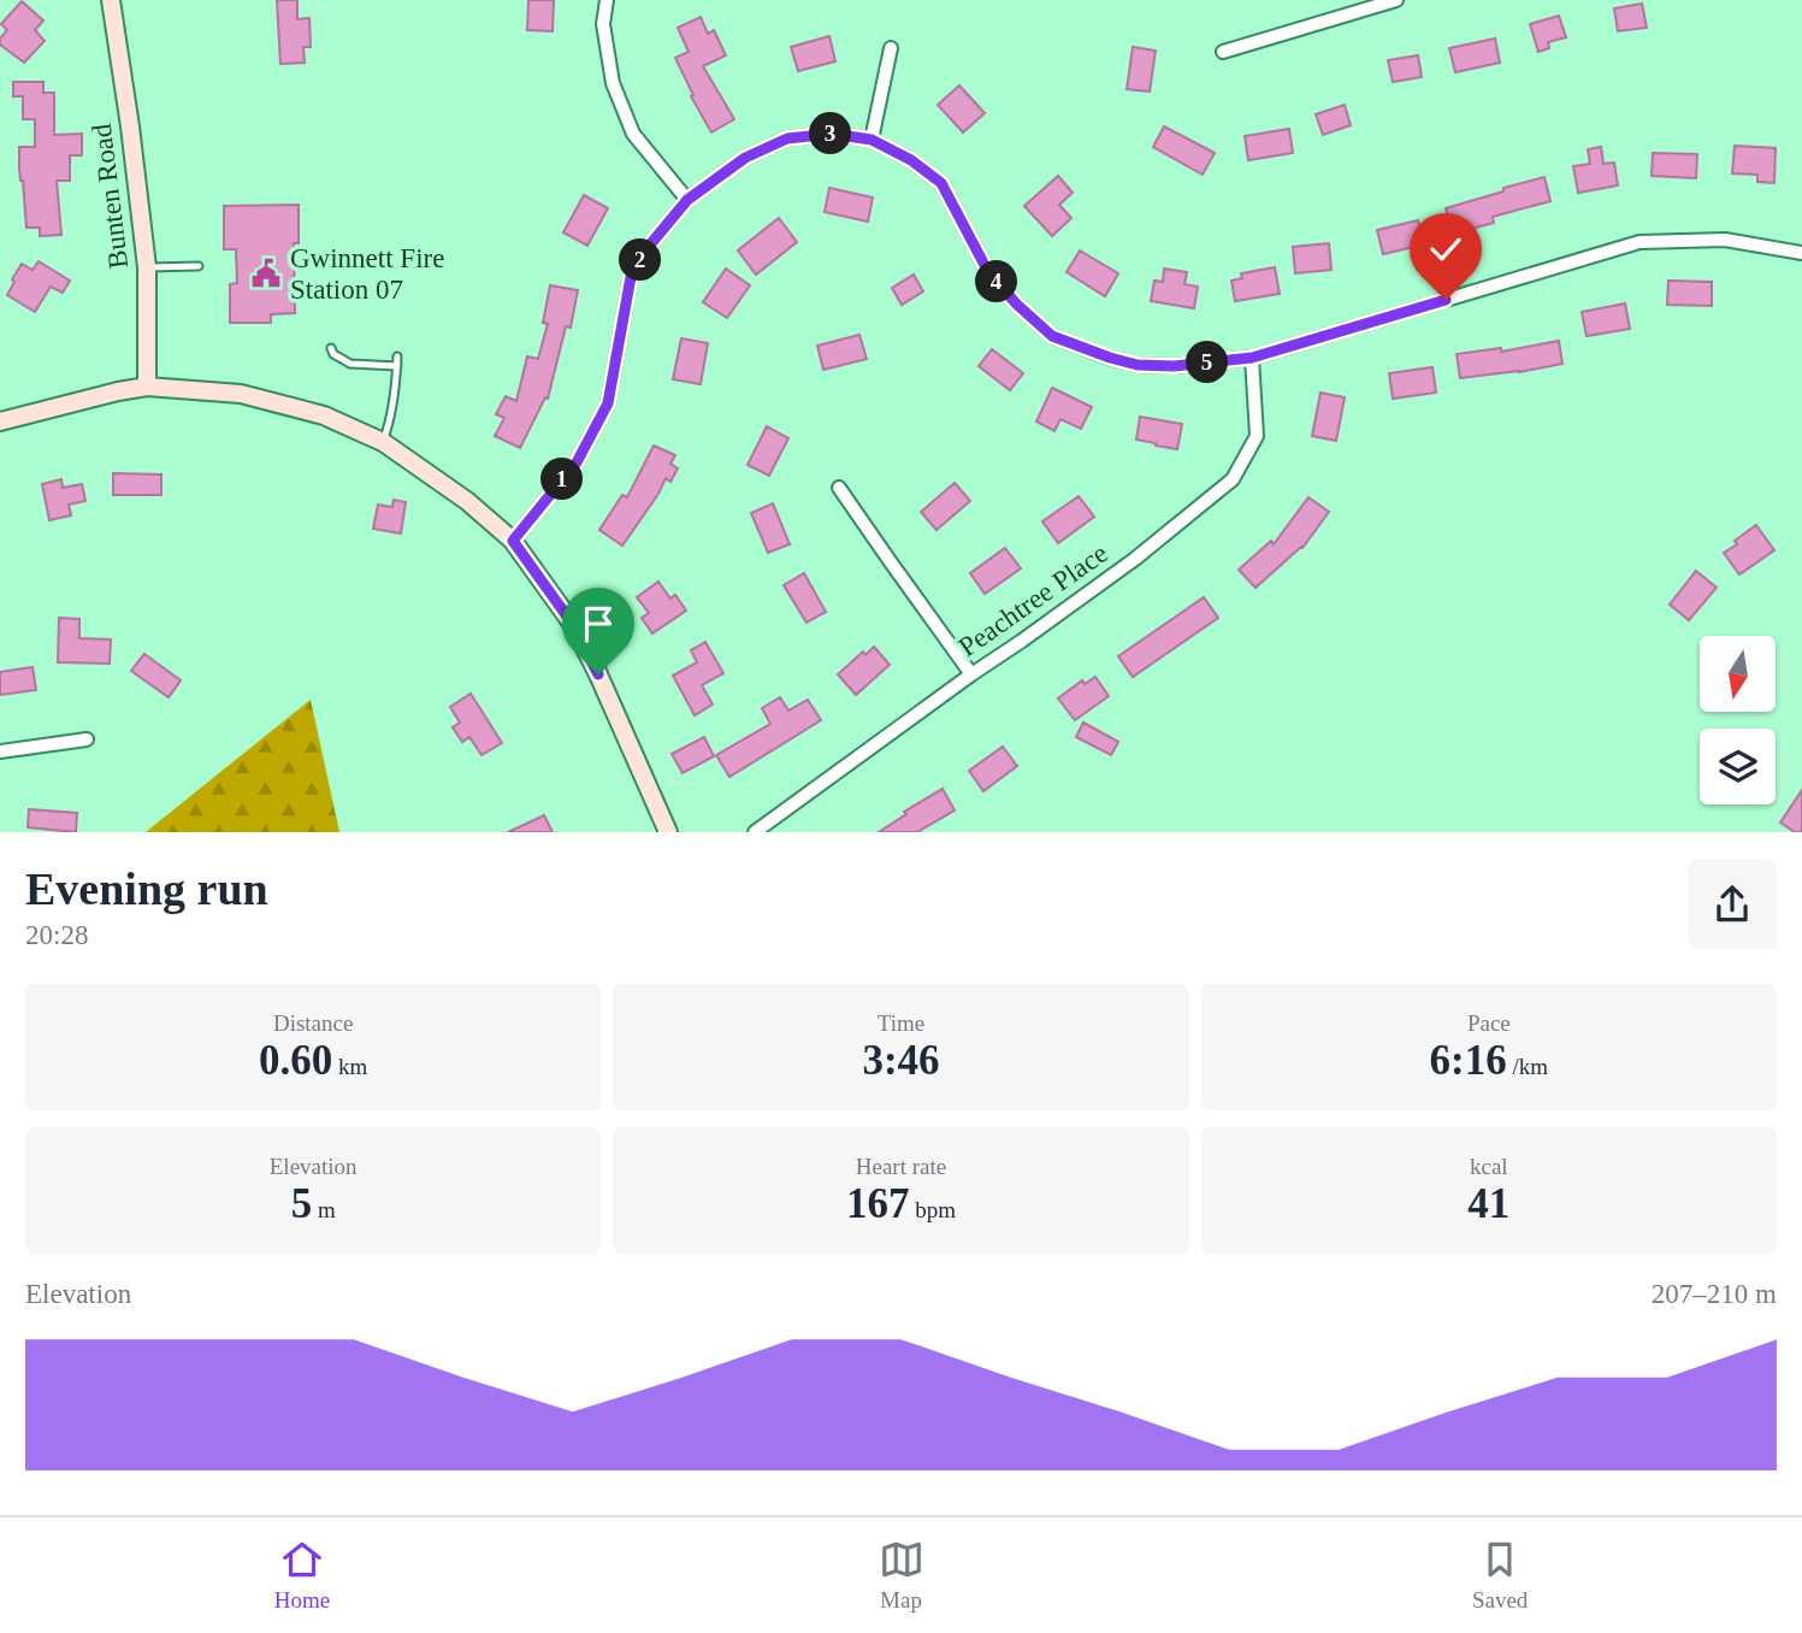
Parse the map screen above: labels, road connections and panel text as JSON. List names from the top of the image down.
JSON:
{
  "streets": {
    "main road": ["Bunten Road"],
    "street": ["Peachtree Place"]
  },
  "places": {
    "public building": ["Gwinnett Fire Station 07"]
  },
  "north": "bottom",
  "page": {
    "pins": [
      "3",
      "2",
      "4",
      "5",
      "1"
    ],
    "heading": ["Evening run", "20:28"],
    "stats": [
      ["Distance", "0.60 km"],
      ["Time", "3:46"],
      ["Pace", "6:16 /km"],
      ["Elevation", "5 m"],
      ["Heart rate", "167 bpm"],
      ["kcal", "41"]
    ],
    "chart": ["Elevation", "207–210 m"],
    "tabs": ["Home", "Map", "Saved"]
  }
}
